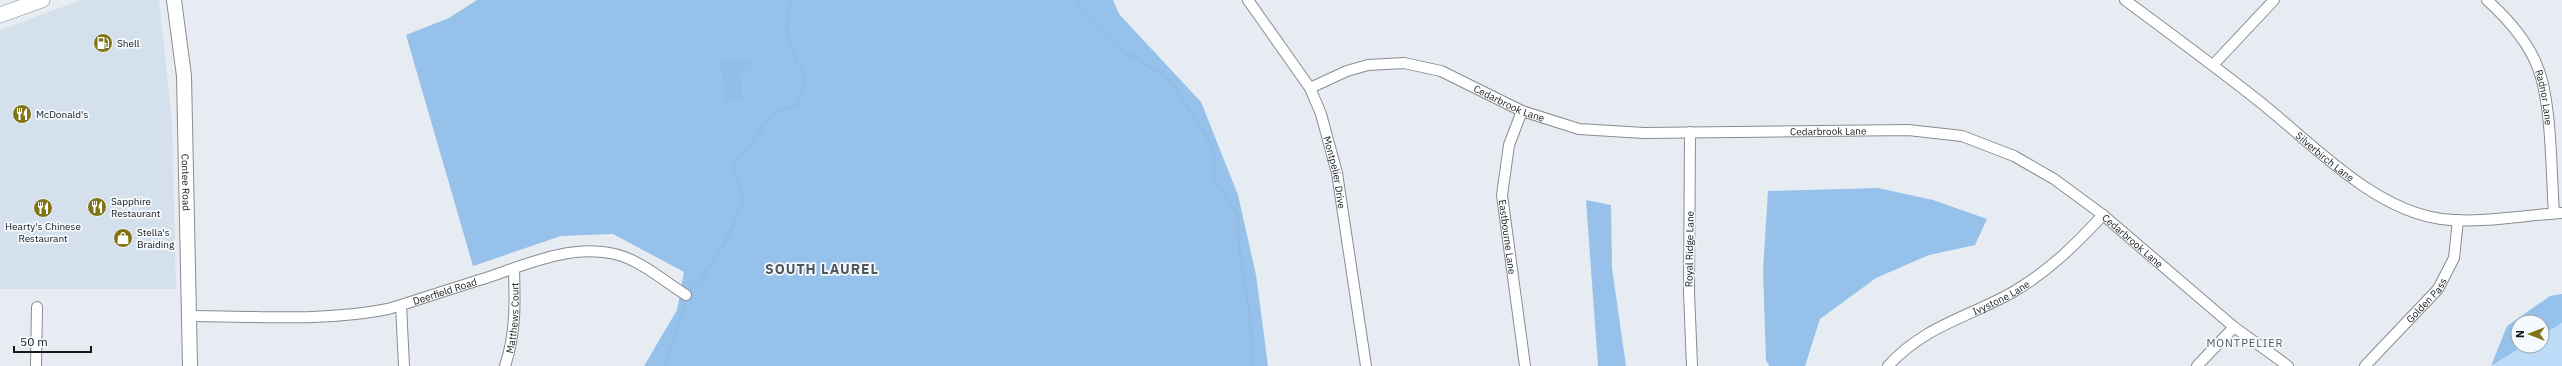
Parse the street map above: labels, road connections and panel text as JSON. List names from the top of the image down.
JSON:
{
  "streets": {
    "street": [
      "Radnor Lane",
      "Cedarbrook Lane",
      "Silverbirch Lane",
      "Montpelier Drive",
      "Contee Road",
      "Eastbourne Lane",
      "Royal Ridge Lane",
      "Deerfield Road",
      "Ivystone Lane",
      "Golden Pass",
      "Matthews Court"
    ]
  },
  "crossings": [
    ["Radnor Lane", "Silverbirch Lane"],
    ["Cedarbrook Lane", "Montpelier Drive"],
    ["Cedarbrook Lane", "Eastbourne Lane"],
    ["Cedarbrook Lane", "Royal Ridge Lane"],
    ["Cedarbrook Lane", "Ivystone Lane"],
    ["Silverbirch Lane", "Golden Pass"],
    ["Contee Road", "Deerfield Road"],
    ["Deerfield Road", "Matthews Court"]
  ],
  "districts": ["SOUTH LAUREL", "MONTPELIER"],
  "places": {
    "fuel station": ["Shell"],
    "restaurant": ["McDonald's", "Sapphire Restaurant", "Hearty's Chinese Restaurant"],
    "shop": ["Stella's Braiding"]
  },
  "scale_bar": "50 m",
  "north": "left"
}
